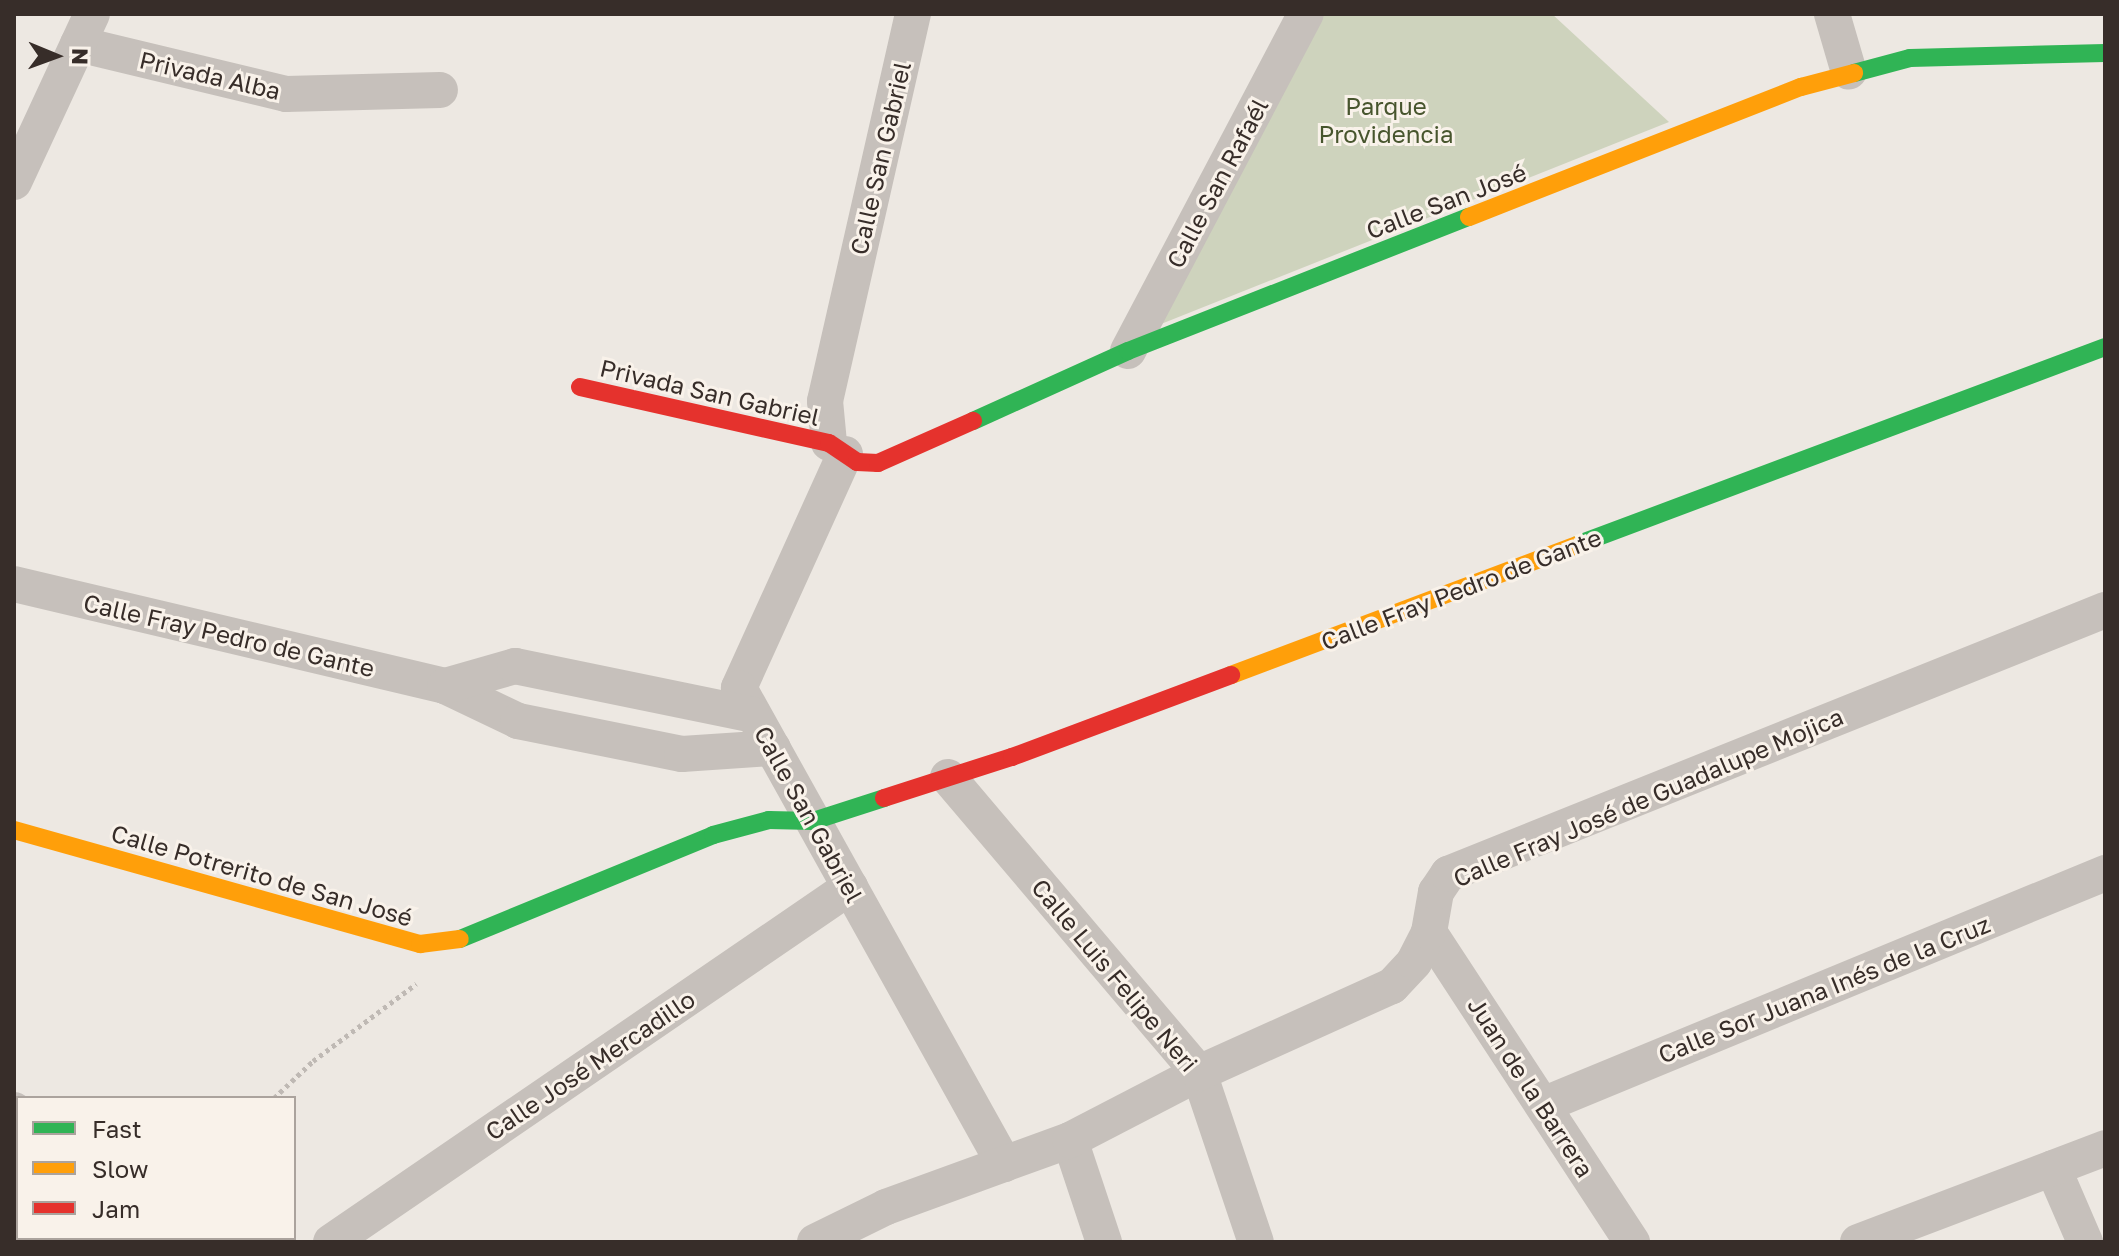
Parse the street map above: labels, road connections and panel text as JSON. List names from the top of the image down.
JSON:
{
  "streets": {
    "street": [
      "Privada Alba",
      "Calle San Gabriel",
      "Calle San Rafaél",
      "Calle San José",
      "Privada San Gabriel",
      "Calle Fray Pedro de Gante",
      "Calle Fray José de Guadalupe Mojica",
      "Calle Potrerito de San José",
      "Calle Luis Felipe Neri",
      "Calle Sor Juana Inés de la Cruz",
      "Calle José Mercadillo",
      "Juan de la Barrera"
    ]
  },
  "crossings": [
    ["Calle San Gabriel", "Calle San José"],
    ["Calle San Gabriel", "Privada San Gabriel"],
    ["Calle San Gabriel", "Calle Fray Pedro de Gante"],
    ["Calle San Gabriel", "Calle Fray José de Guadalupe Mojica"],
    ["Calle San Gabriel", "Calle Potrerito de San José"],
    ["Calle San Gabriel", "Calle José Mercadillo"],
    ["Calle San Rafaél", "Calle San José"],
    ["Calle San José", "Privada San Gabriel"],
    ["Calle Fray Pedro de Gante", "Calle Potrerito de San José"],
    ["Calle Fray Pedro de Gante", "Calle Luis Felipe Neri"],
    ["Calle Fray José de Guadalupe Mojica", "Calle Luis Felipe Neri"],
    ["Calle Fray José de Guadalupe Mojica", "Juan de la Barrera"],
    ["Calle Sor Juana Inés de la Cruz", "Juan de la Barrera"]
  ],
  "parks": ["Parque Providencia"],
  "legend": ["Fast", "Slow", "Jam"],
  "north": "right"
}
